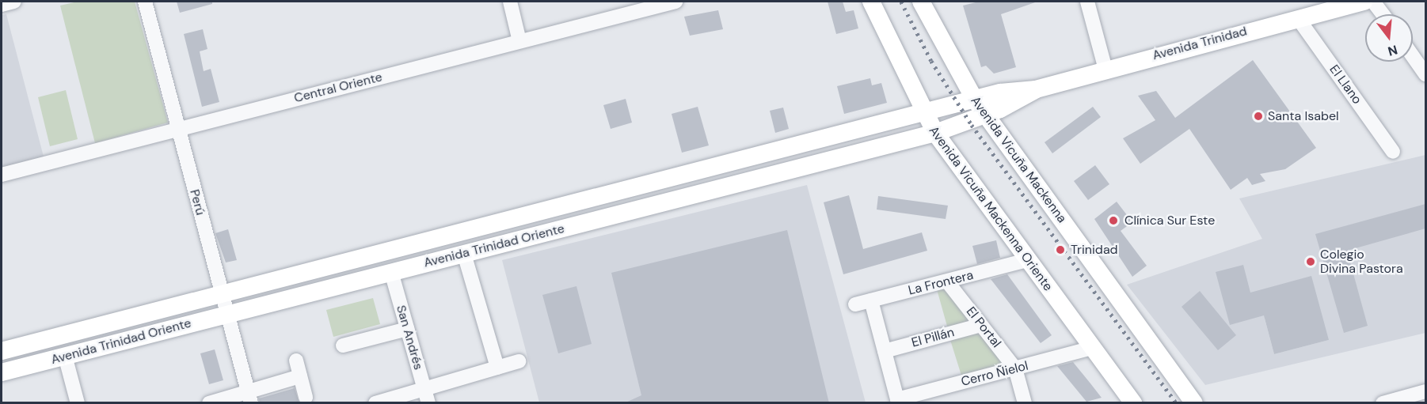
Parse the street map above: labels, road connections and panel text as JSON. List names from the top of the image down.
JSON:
{
  "streets": {
    "main road": [
      "Avenida Trinidad",
      "Avenida Vicuña Mackenna",
      "Avenida Vicuña Mackenna Oriente",
      "Avenida Trinidad Oriente"
    ],
    "street": [
      "El Llano",
      "Central Oriente",
      "Perú",
      "La Frontera",
      "El Portal",
      "San Andrés",
      "El Pillán",
      "Cerro Ñielol"
    ]
  },
  "crossings": [
    ["Avenida Trinidad", "El Llano"],
    ["Avenida Trinidad", "Avenida Vicuña Mackenna"],
    ["Avenida Trinidad", "Avenida Trinidad Oriente"],
    ["Central Oriente", "Perú"],
    ["Avenida Vicuña Mackenna", "Avenida Trinidad Oriente"],
    ["Perú", "Avenida Trinidad Oriente"],
    ["Avenida Vicuña Mackenna Oriente", "Avenida Trinidad Oriente"],
    ["Avenida Vicuña Mackenna Oriente", "La Frontera"],
    ["Avenida Vicuña Mackenna Oriente", "Cerro Ñielol"],
    ["Avenida Trinidad Oriente", "San Andrés"],
    ["La Frontera", "El Portal"],
    ["El Portal", "El Pillán"],
    ["El Portal", "Cerro Ñielol"],
    ["El Pillán", "Cerro Ñielol"]
  ],
  "places": [
    "Santa Isabel",
    "Clínica Sur Este",
    "Trinidad",
    "Colegio Divina Pastora"
  ],
  "north": "bottom"
}
